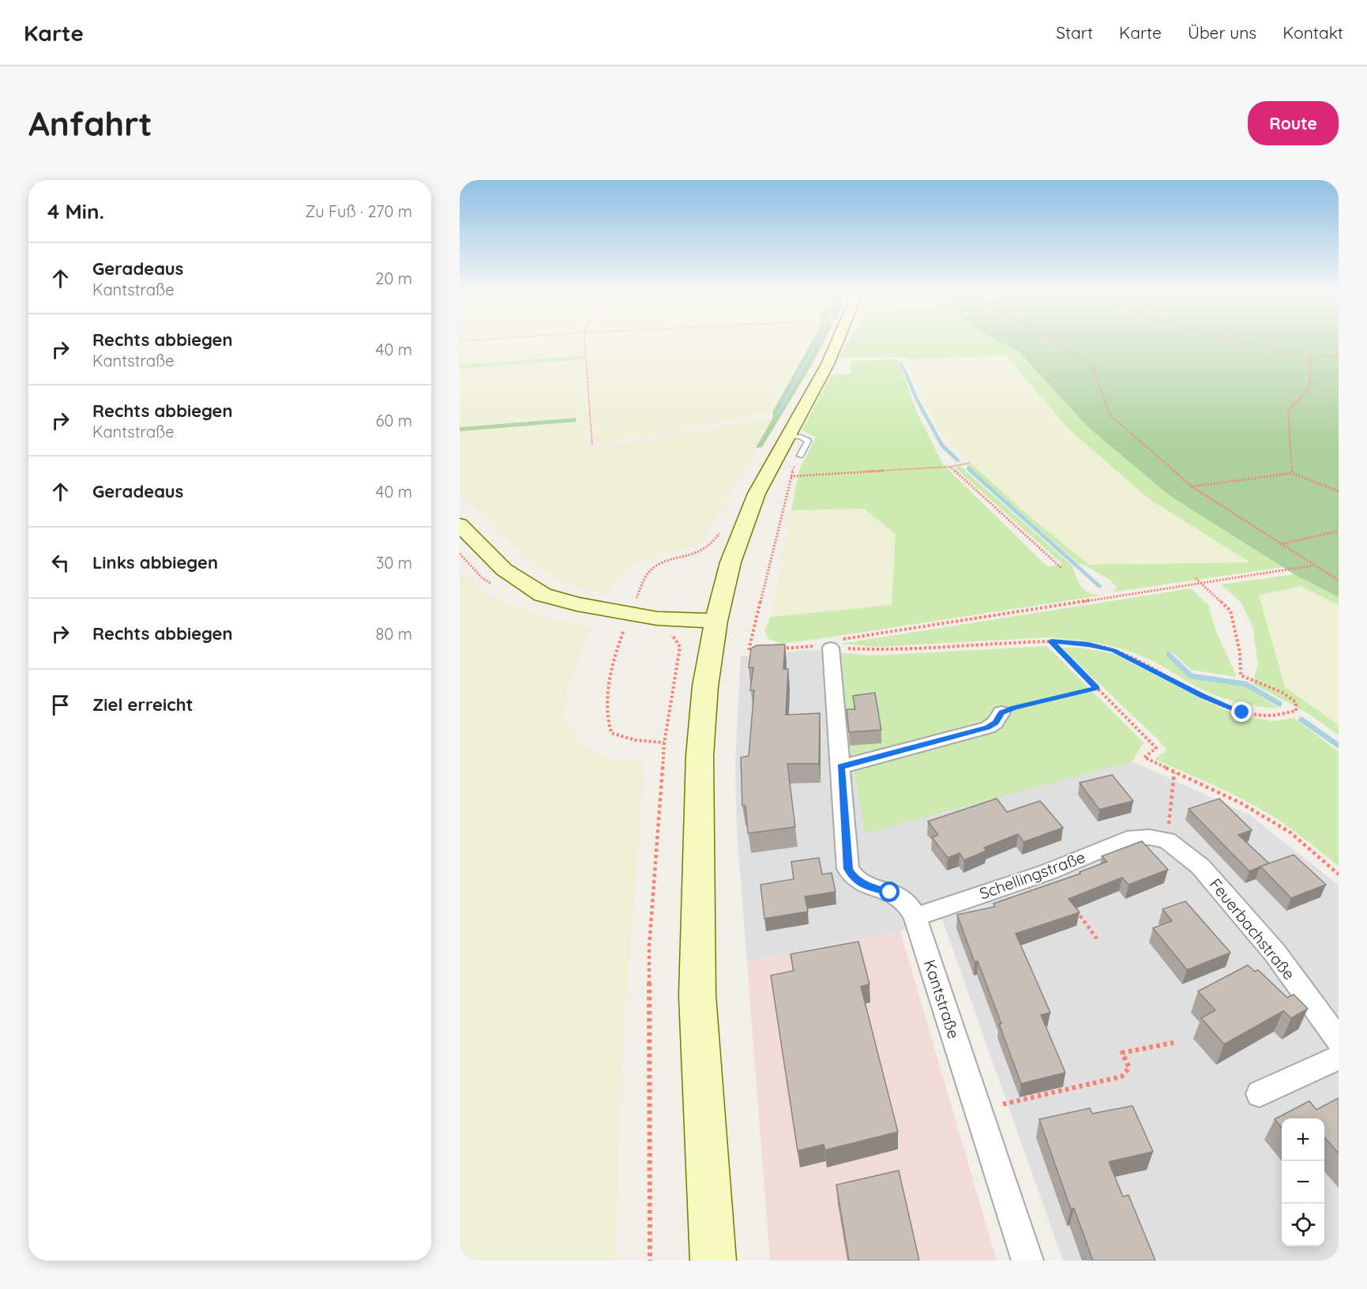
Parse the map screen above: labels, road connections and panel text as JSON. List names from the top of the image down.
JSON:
{
  "streets": {
    "street": ["Schellingstraße", "Feuerbachstraße", "Kantstraße"]
  },
  "crossings": [
    ["Schellingstraße", "Feuerbachstraße"],
    ["Schellingstraße", "Kantstraße"]
  ],
  "page": {
    "header": "Karte",
    "nav": [
      "Start",
      "Karte",
      "Über uns",
      "Kontakt"
    ],
    "buttons": "Route",
    "title": "Anfahrt",
    "heading": ["4 Min.", "Zu Fuß · 270 m"],
    "list": [
      ["Geradeaus", "Kantstraße", "20 m"],
      ["Rechts abbiegen", "Kantstraße", "40 m"],
      ["Rechts abbiegen", "Kantstraße", "60 m"],
      ["Geradeaus", "40 m"],
      ["Links abbiegen", "30 m"],
      ["Rechts abbiegen", "80 m"],
      "Ziel erreicht"
    ],
    "map_buttons": ["+", "−"]
  }
}
